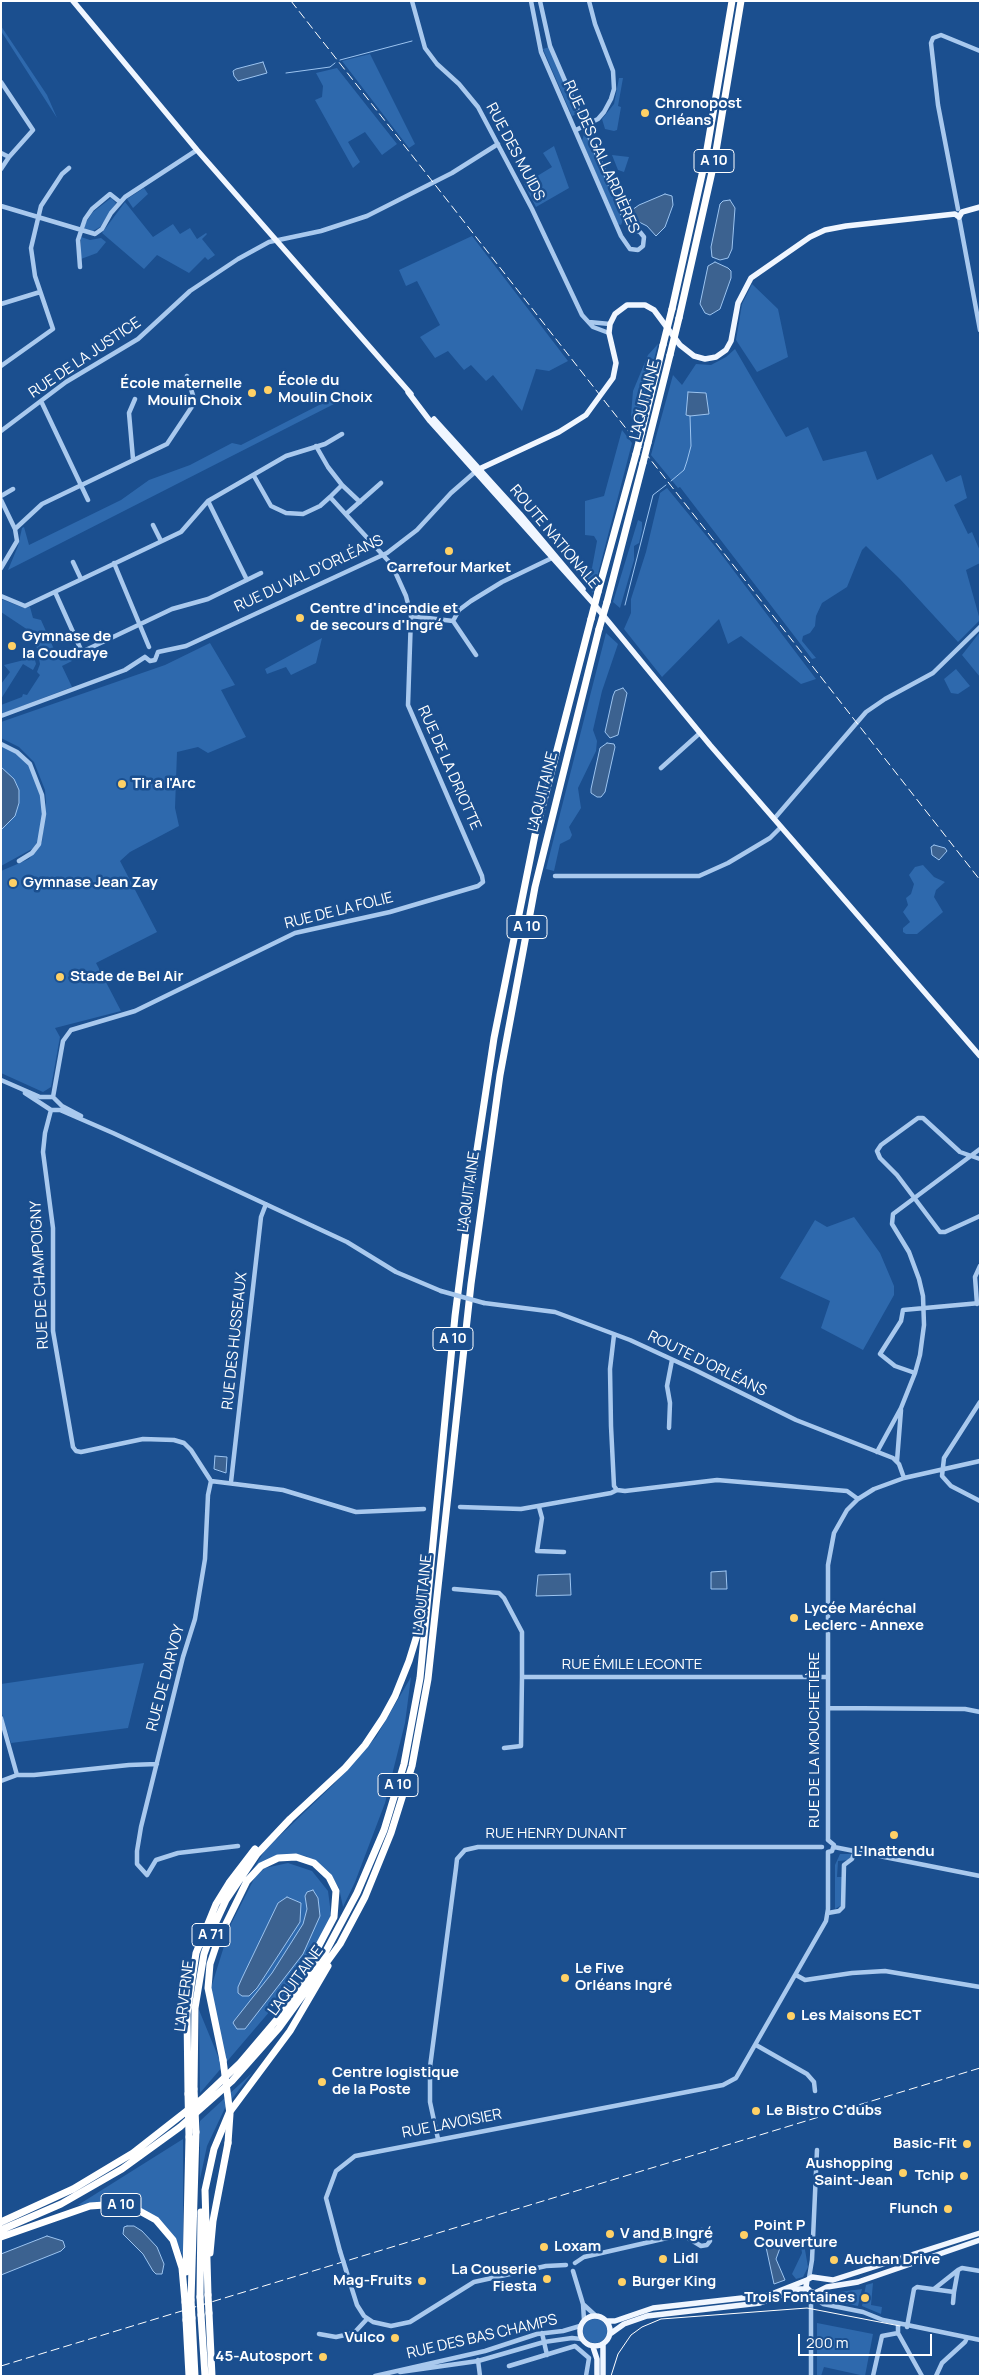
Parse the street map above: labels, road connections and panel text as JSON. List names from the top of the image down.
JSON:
{
  "streets": {
    "highway": [
      "A 10",
      "L'AQUITAINE",
      "A 71",
      "L'ARVERNE"
    ],
    "main road": ["ROUTE NATIONALE"],
    "street": [
      "RUE DES MUIDS",
      "RUE DES GALLARDIÈRES",
      "RUE DE LA JUSTICE",
      "RUE DU VAL D'ORLÉANS",
      "RUE DE LA DRIOTTE",
      "RUE DE LA FOLIE",
      "RUE DE CHAMPOIGNY",
      "RUE DES HUSSEAUX",
      "ROUTE D'ORLÉANS",
      "RUE ÉMILE LECONTE",
      "RUE DE DARVOY",
      "RUE DE LA MOUCHETIÈRE",
      "RUE HENRY DUNANT",
      "RUE LAVOISIER",
      "RUE DES BAS CHAMPS"
    ]
  },
  "crossings": [
    ["RUE DES MUIDS", "RUE DE LA JUSTICE"],
    ["RUE DE LA JUSTICE", "ROUTE NATIONALE"],
    ["L'AQUITAINE", "A 71"],
    ["L'AQUITAINE", "L'ARVERNE"],
    ["ROUTE NATIONALE", "RUE DU VAL D'ORLÉANS"],
    ["RUE DU VAL D'ORLÉANS", "RUE DE LA DRIOTTE"],
    ["RUE DE LA DRIOTTE", "RUE DE LA FOLIE"],
    ["RUE DE CHAMPOIGNY", "RUE DE DARVOY"],
    ["RUE DES HUSSEAUX", "ROUTE D'ORLÉANS"],
    ["RUE ÉMILE LECONTE", "RUE DE LA MOUCHETIÈRE"],
    ["RUE DE LA MOUCHETIÈRE", "RUE HENRY DUNANT"],
    ["RUE HENRY DUNANT", "RUE LAVOISIER"]
  ],
  "places": [
    "Chronopost Orléans",
    "École du Moulin Choix",
    "École maternelle Moulin Choix",
    "Carrefour Market",
    "Centre d'incendie et de secours d'Ingré",
    "Gymnase de la Coudraye",
    "Tir a l'Arc",
    "Gymnase Jean Zay",
    "Stade de Bel Air",
    "Lycée Maréchal Leclerc - Annexe",
    "L'Inattendu",
    "Le Five Orléans Ingré",
    "Les Maisons ECT",
    "Centre logistique de la Poste",
    "Le Bistro C'dubs",
    "Basic-Fit",
    "Aushopping Saint-Jean",
    "Tchip",
    "Flunch",
    "V and B Ingré",
    "Point P Couverture",
    "Loxam",
    "Lidl",
    "Auchan Drive",
    "La Couserie Fiesta",
    "Mag-Fruits",
    "Burger King",
    "Trois Fontaines",
    "Vulco",
    "45-Autosport"
  ],
  "scale_bar": "200 m"
}
